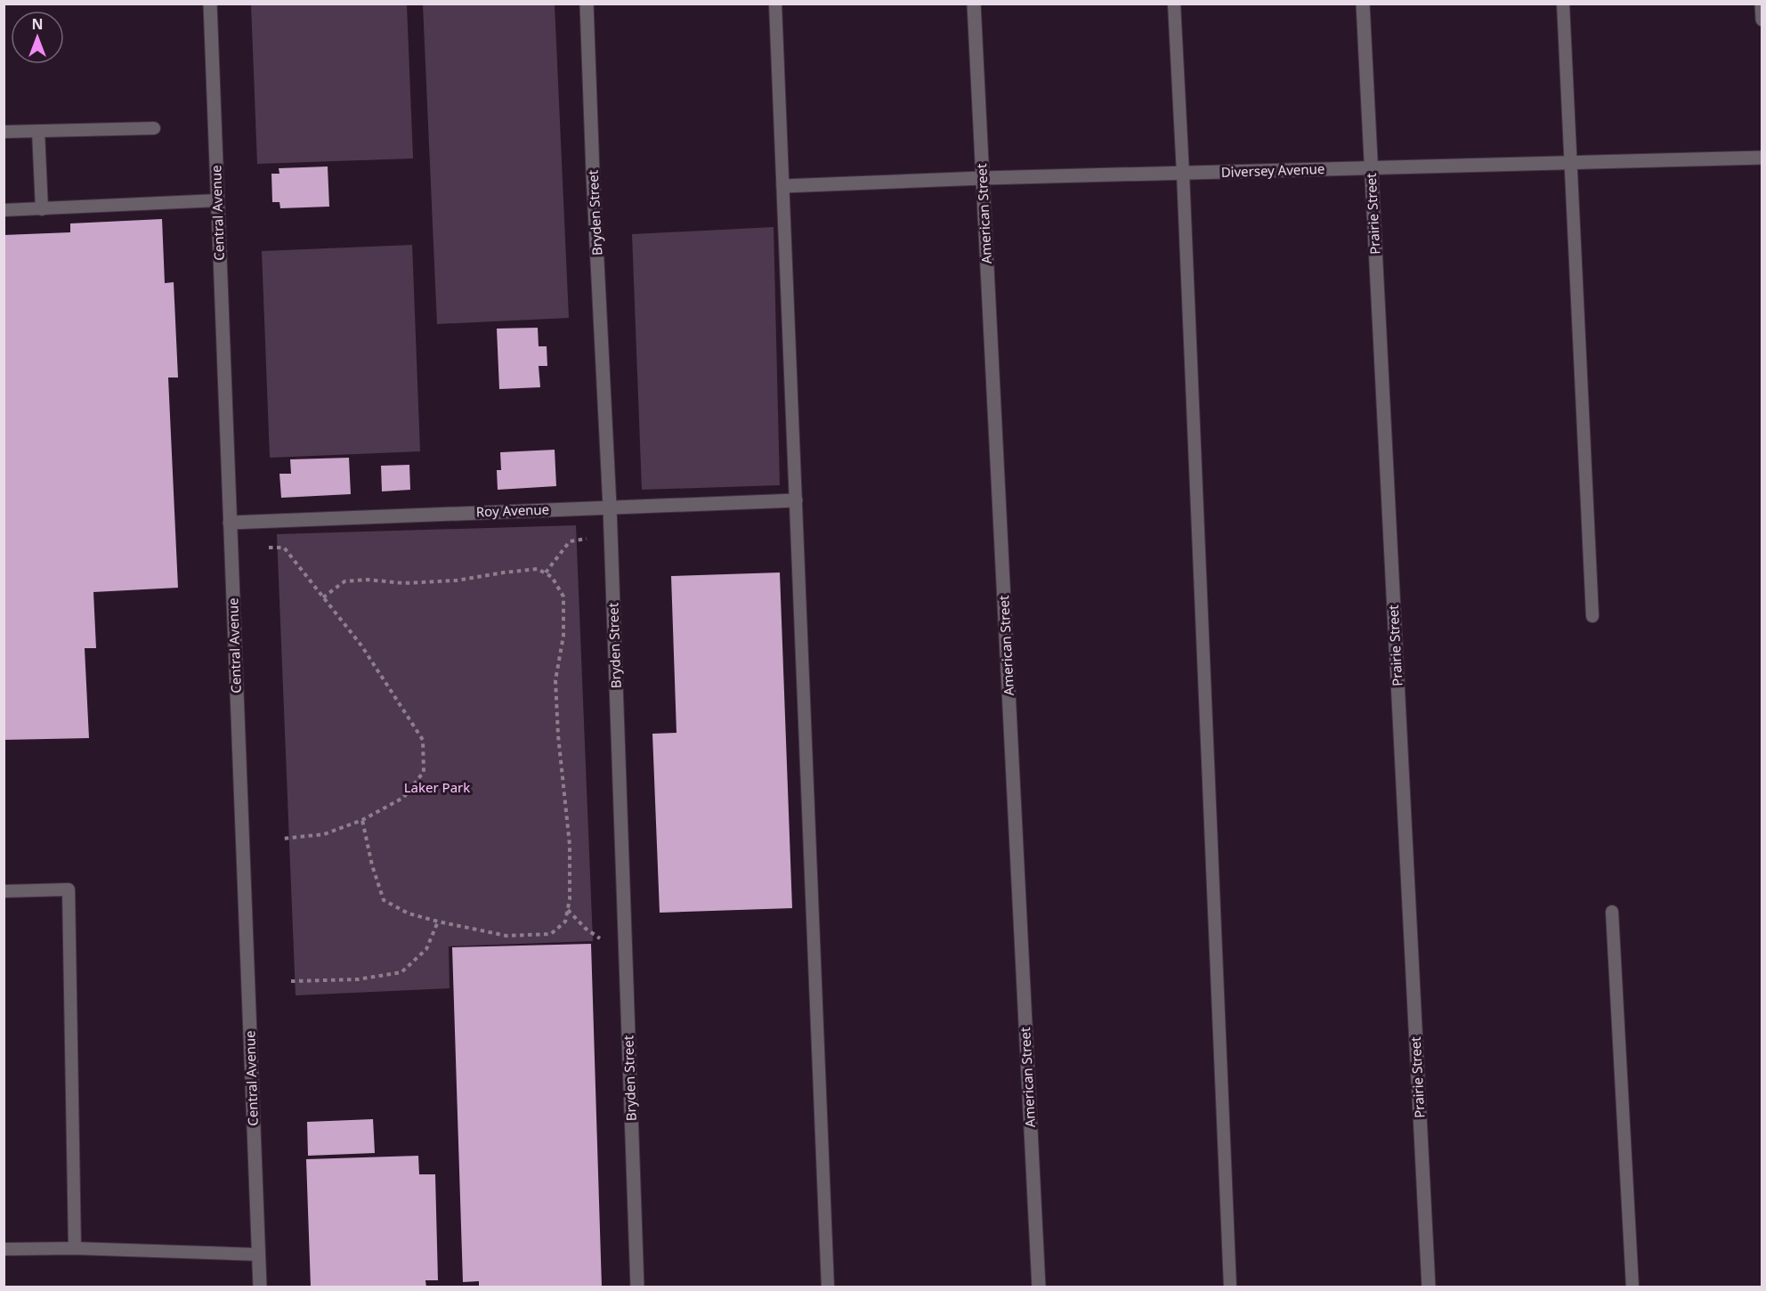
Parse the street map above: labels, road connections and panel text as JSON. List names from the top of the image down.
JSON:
{
  "streets": {
    "street": [
      "Diversey Avenue",
      "Central Avenue",
      "Bryden Street",
      "American Street",
      "Prairie Street",
      "Roy Avenue"
    ]
  },
  "crossings": [
    ["Diversey Avenue", "American Street"],
    ["Diversey Avenue", "Prairie Street"],
    ["Central Avenue", "Roy Avenue"],
    ["Bryden Street", "Roy Avenue"]
  ],
  "parks": ["Laker Park"],
  "north": "top"
}
